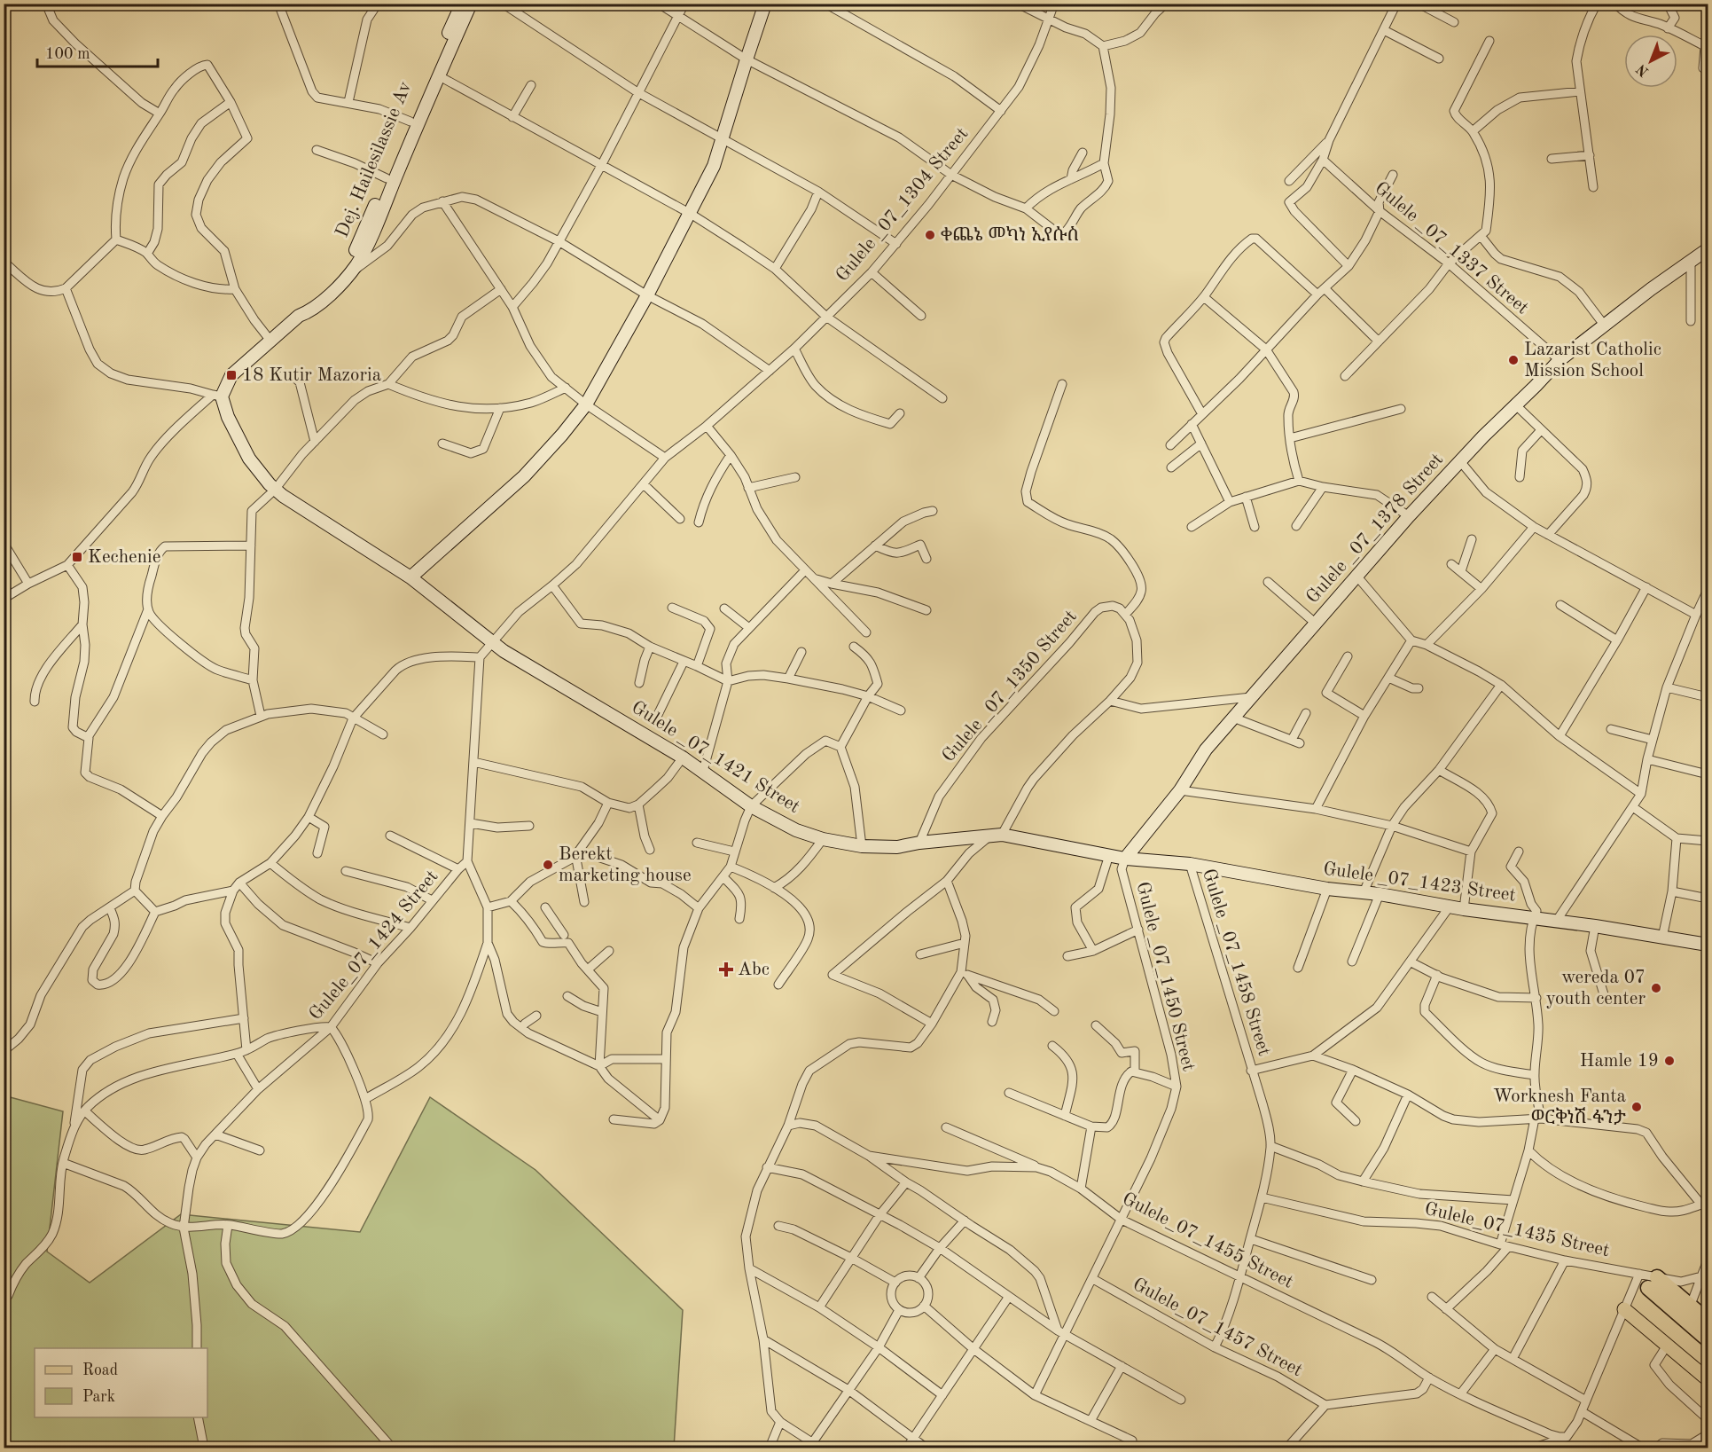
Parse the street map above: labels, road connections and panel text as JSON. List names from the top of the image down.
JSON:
{
  "streets": {
    "main road": [
      "Dej. Hailesilassie Av",
      "Gulele _07_1378 Street",
      "Gulele _07_1421 Street",
      "Gulele _07_1423 Street"
    ],
    "street": [
      "Gulele _07_1304 Street",
      "Gulele _07_1337 Street",
      "Gulele _07_1350 Street",
      "Gulele_07_1424 Street",
      "Gulele _07_1458 Street",
      "Gulele _07_1450 Street",
      "Gulele_07_1435 Street",
      "Gulele_07_1455 Street",
      "Gulele_07_1457 Street"
    ]
  },
  "crossings": [
    ["Gulele _07_1304 Street", "Gulele _07_1421 Street"],
    ["Gulele _07_1337 Street", "Gulele _07_1378 Street"],
    ["Gulele _07_1378 Street", "Gulele _07_1421 Street"],
    ["Gulele _07_1378 Street", "Gulele _07_1423 Street"],
    ["Gulele _07_1378 Street", "Gulele _07_1450 Street"],
    ["Gulele _07_1350 Street", "Gulele _07_1421 Street"],
    ["Gulele _07_1421 Street", "Gulele _07_1423 Street"],
    ["Gulele _07_1421 Street", "Gulele _07_1450 Street"],
    ["Gulele _07_1423 Street", "Gulele _07_1458 Street"],
    ["Gulele _07_1423 Street", "Gulele _07_1450 Street"],
    ["Gulele _07_1458 Street", "Gulele_07_1435 Street"],
    ["Gulele _07_1458 Street", "Gulele_07_1455 Street"],
    ["Gulele _07_1458 Street", "Gulele_07_1457 Street"],
    ["Gulele _07_1450 Street", "Gulele_07_1455 Street"],
    ["Gulele _07_1450 Street", "Gulele_07_1457 Street"]
  ],
  "places": {
    "other": [
      "ቀጨኔ መካነ ኢየሱስ",
      "Lazarist Catholic Mission School",
      "Berekt marketing house",
      "wereda 07 youth center",
      "Hamle 19",
      "Worknesh Fanta ወርቅነሽ ፋንታ"
    ],
    "transit": ["18 Kutir Mazoria", "Kechenie"],
    "health": ["Abc"]
  },
  "legend": ["Road", "Park"],
  "scale_bar": "100 m",
  "north": "bottom left"
}
